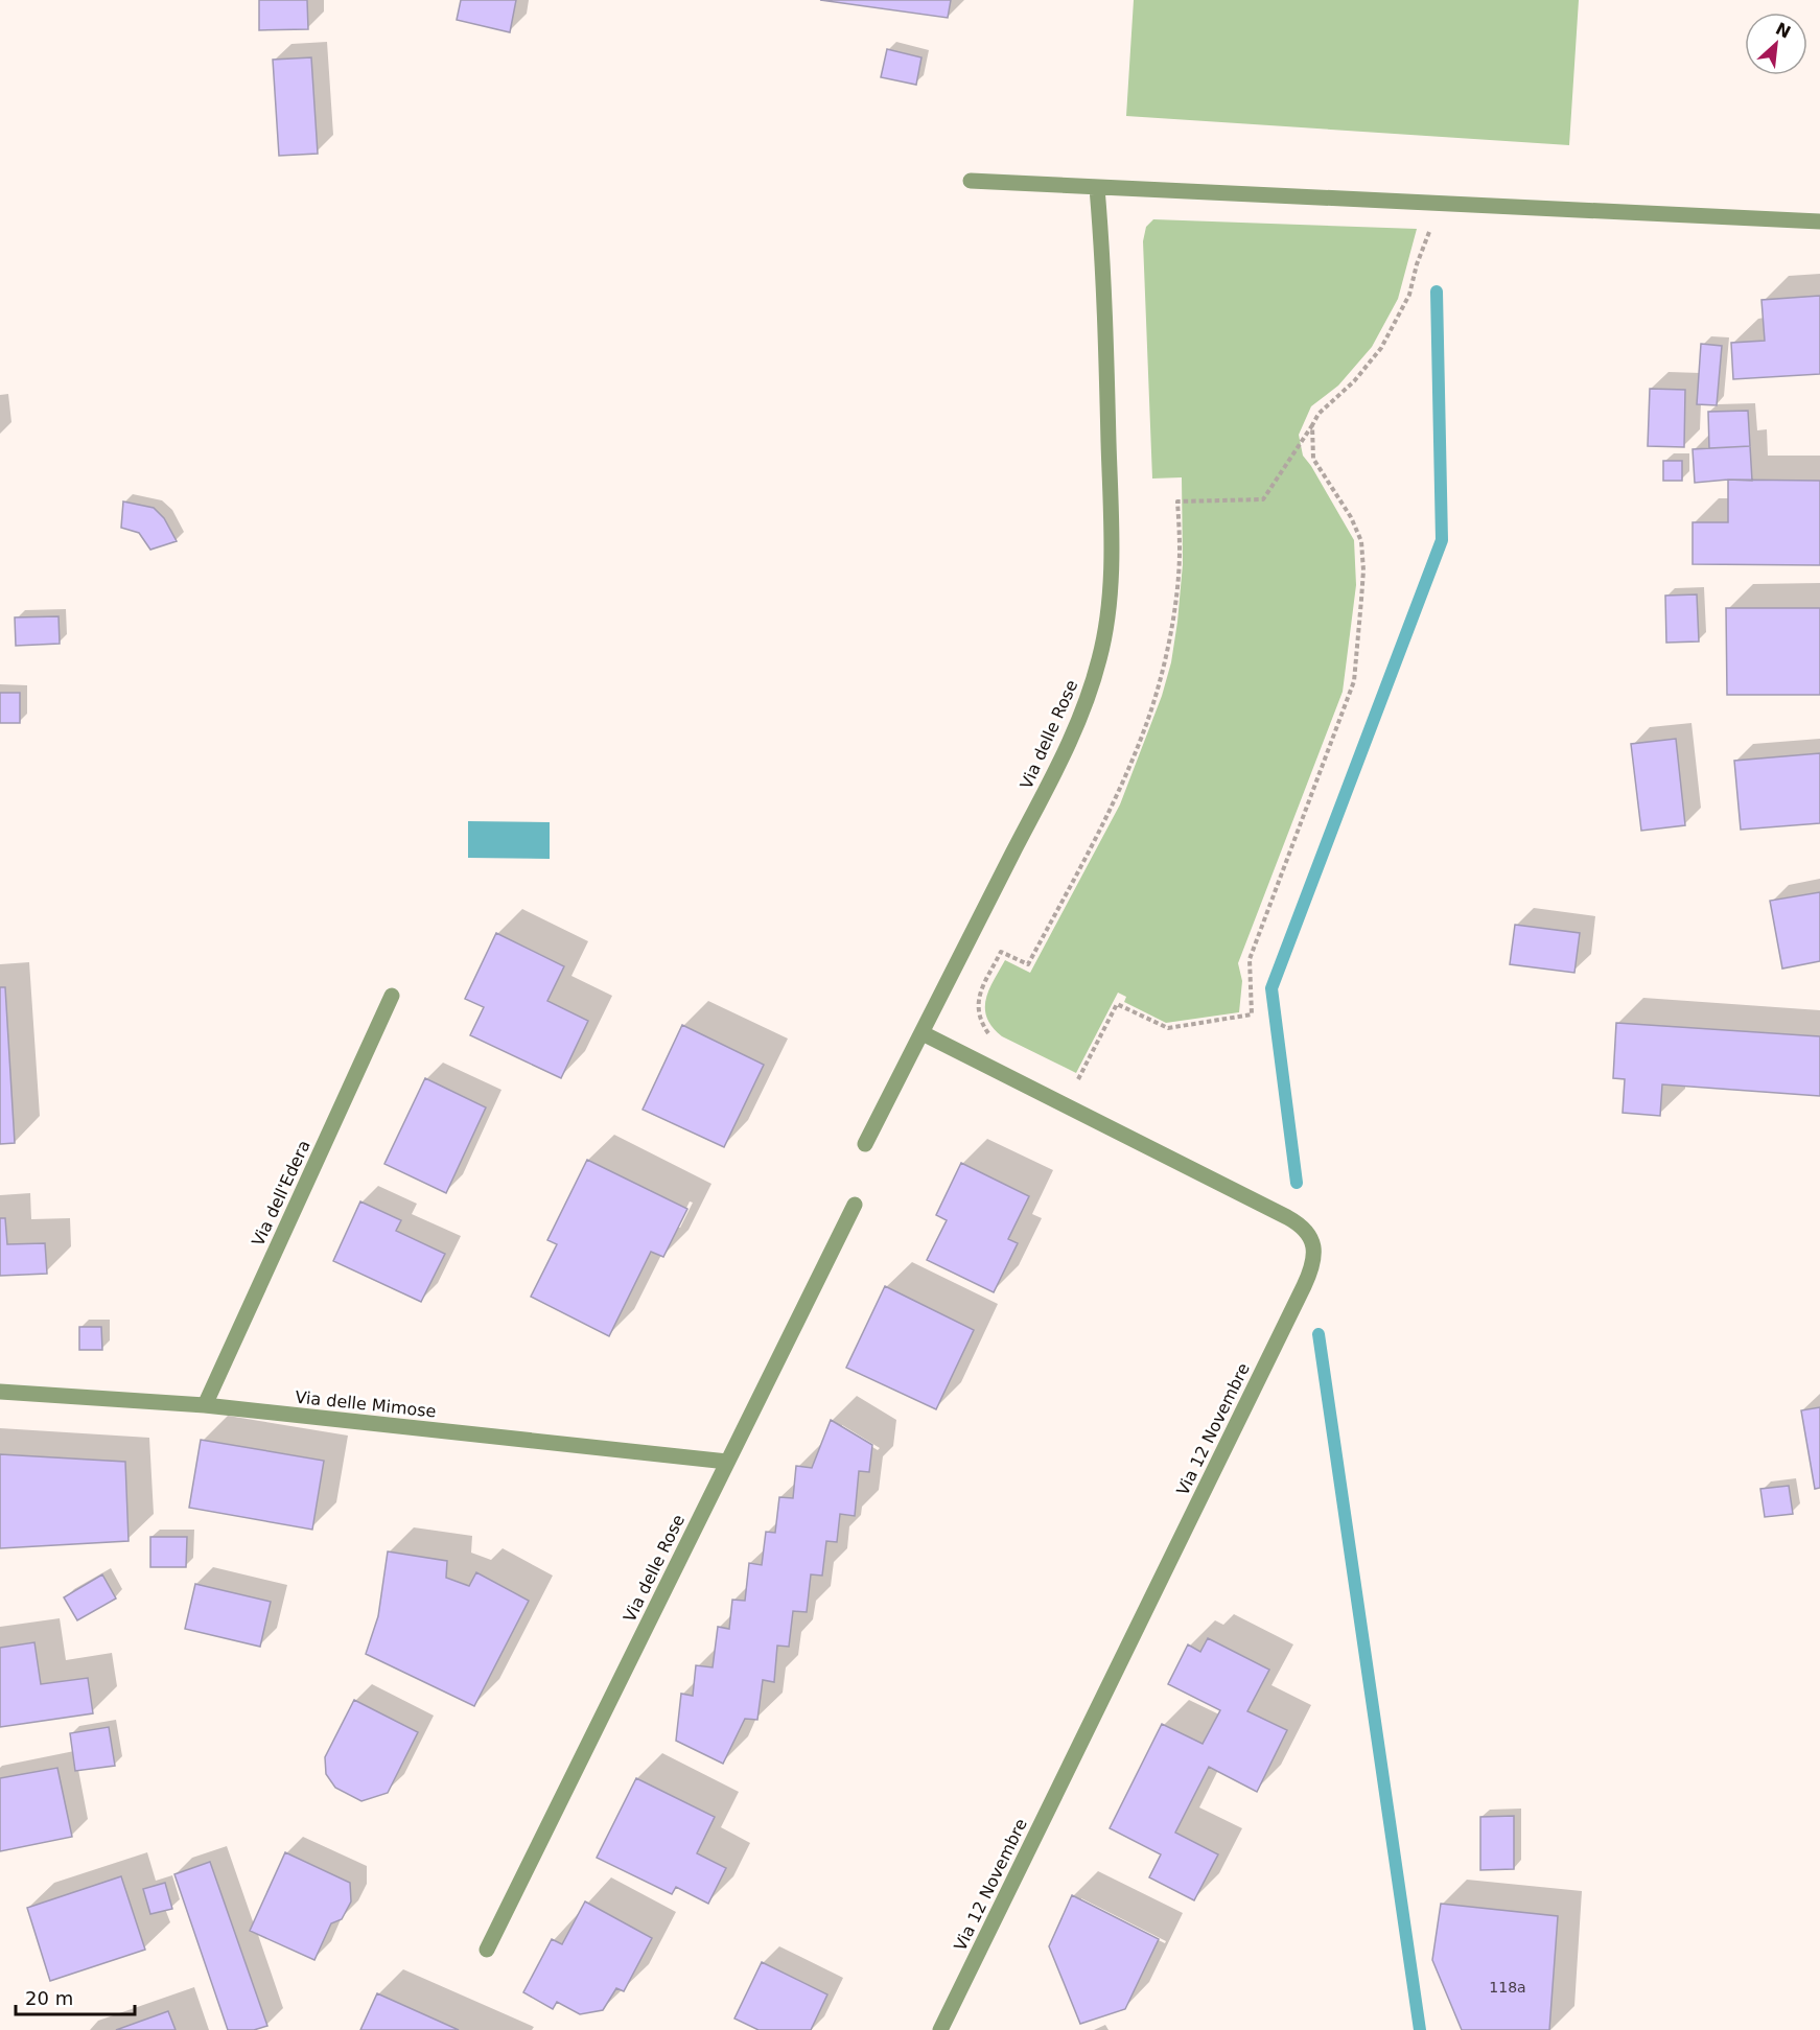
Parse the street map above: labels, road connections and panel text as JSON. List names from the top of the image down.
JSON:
{
  "streets": {
    "street": [
      "Via delle Rose",
      "Via dell'Edera",
      "Via delle Mimose",
      "Via 12 Novembre"
    ]
  },
  "crossings": [
    ["Via delle Rose", "Via delle Mimose"],
    ["Via delle Rose", "Via 12 Novembre"],
    ["Via dell'Edera", "Via delle Mimose"]
  ],
  "house_numbers": ["118a"],
  "scale_bar": "20 m",
  "north": "top right"
}
